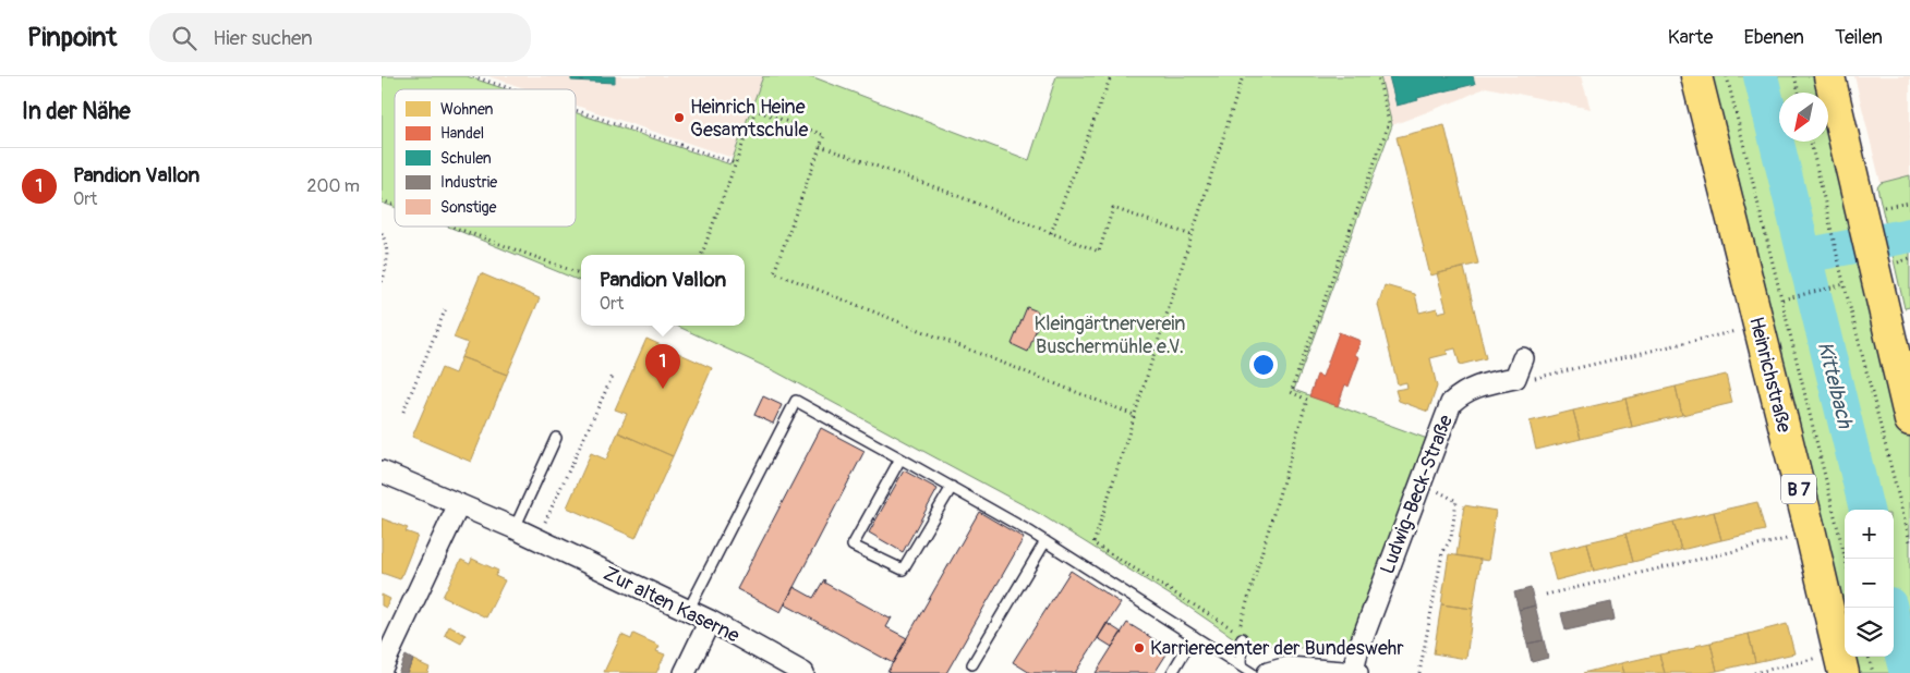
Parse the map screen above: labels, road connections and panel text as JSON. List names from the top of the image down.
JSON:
{
  "streets": {
    "main road": ["Heinrichstraße", "B 7"],
    "street": ["Ludwig-Beck-Straße", "Zur alten Kaserne"]
  },
  "water": ["Kittelbach"],
  "parks": ["Kleingärtnerverein Buschermühle e.V."],
  "places": ["Heinrich Heine Gesamtschule", "Karrierecenter der Bundeswehr"],
  "legend": [
    "Wohnen",
    "Handel",
    "Schulen",
    "Industrie",
    "Sonstige"
  ],
  "north": "bottom left",
  "page": {
    "header": "Pinpoint",
    "search": "Hier suchen",
    "nav": ["Karte", "Ebenen", "Teilen"],
    "heading": "In der Nähe",
    "list": [
      {
        "mark": "1",
        "name": "Pandion Vallon",
        "note": "Ort",
        "value": "200 m"
      }
    ],
    "popup": ["Pandion Vallon", "Ort"],
    "pins": "1",
    "map_buttons": ["+", "−"]
  }
}
